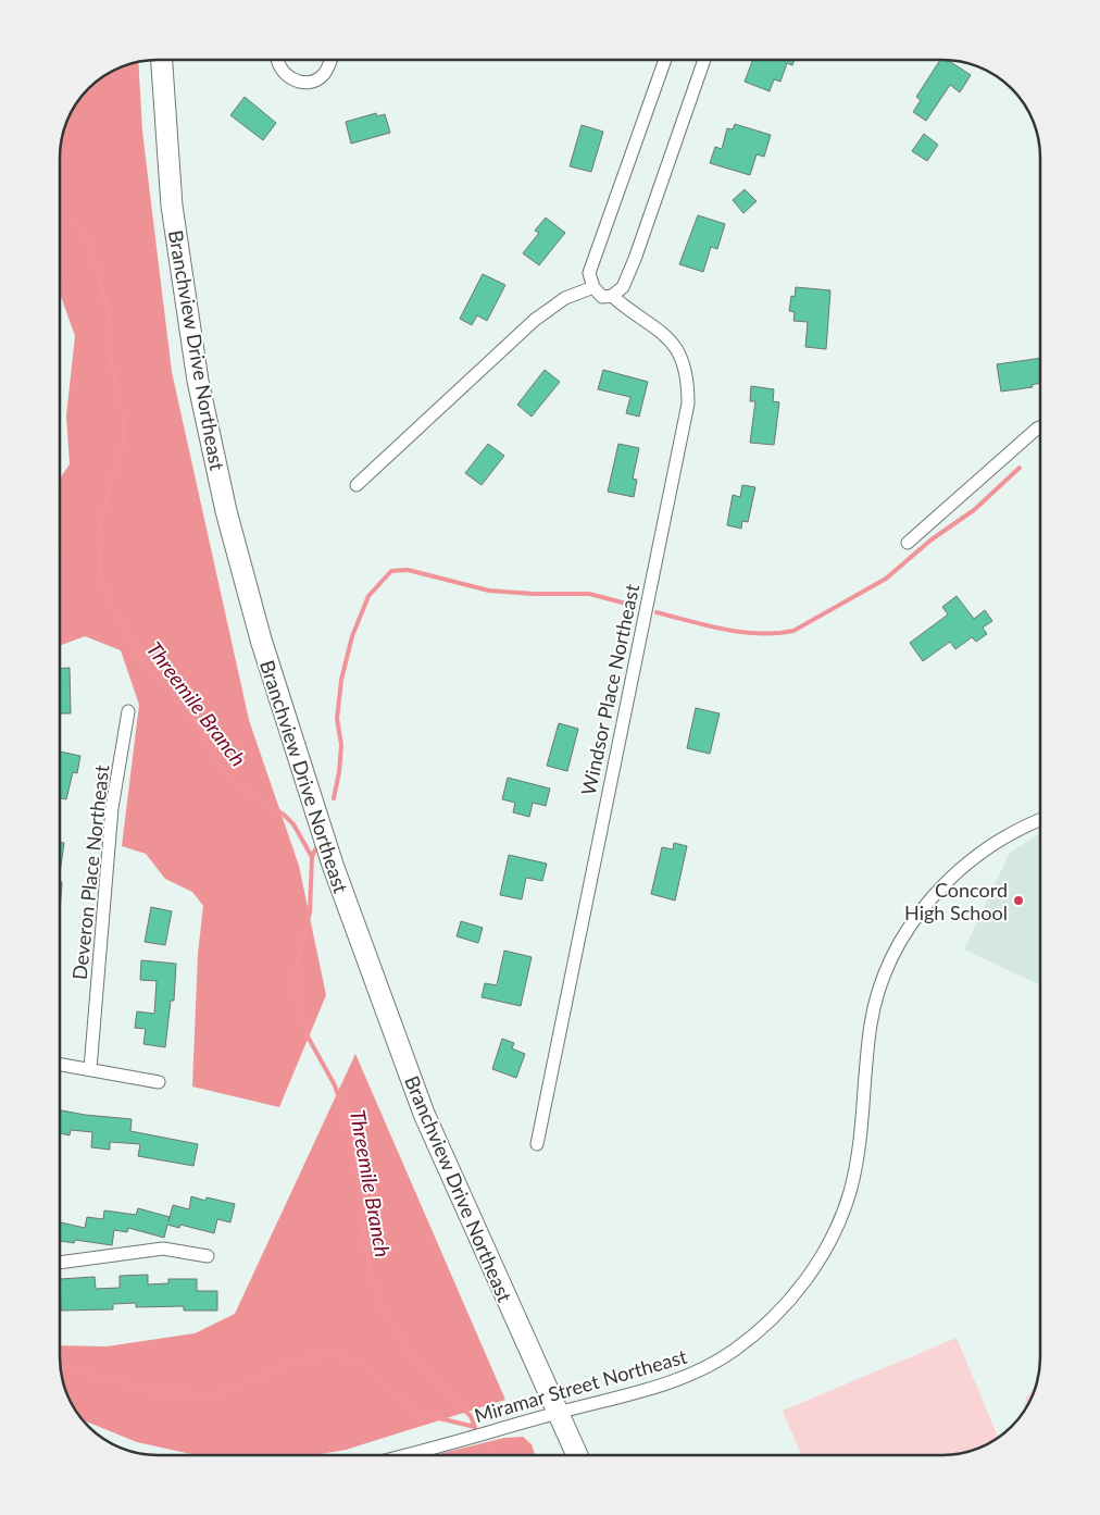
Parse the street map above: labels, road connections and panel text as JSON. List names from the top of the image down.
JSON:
{
  "streets": {
    "main road": ["Branchview Drive Northeast"],
    "street": ["Windsor Place Northeast", "Deveron Place Northeast", "Miramar Street Northeast"]
  },
  "crossings": [
    ["Branchview Drive Northeast", "Miramar Street Northeast"]
  ],
  "water": ["Threemile Branch"],
  "places": ["Concord High School"]
}
